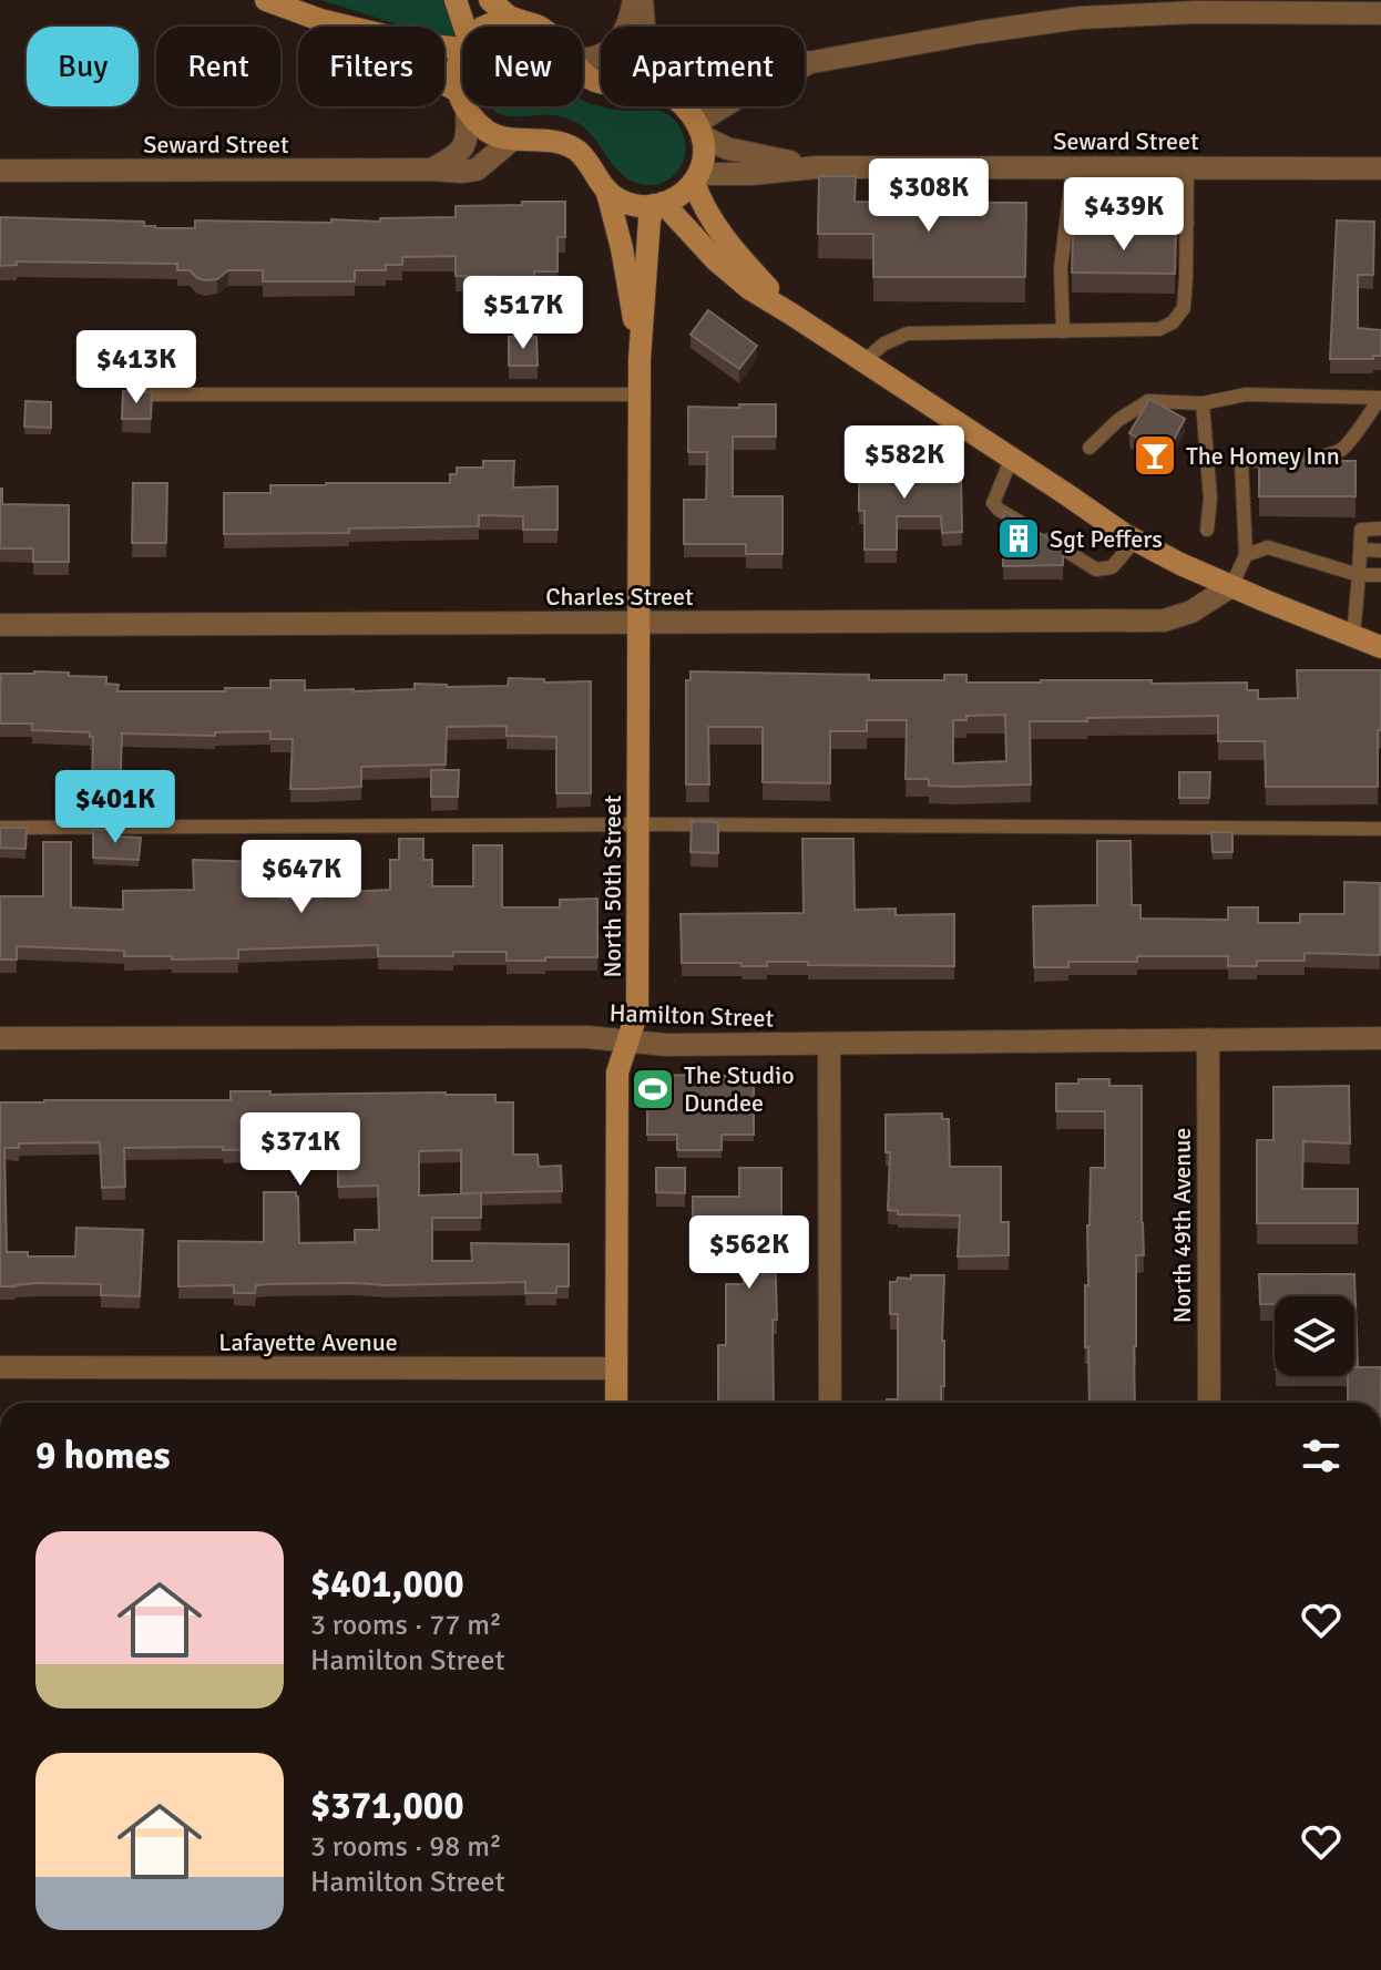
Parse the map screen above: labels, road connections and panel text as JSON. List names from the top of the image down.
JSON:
{
  "streets": {
    "street": [
      "Seward Street",
      "Charles Street",
      "North 50th Street",
      "Hamilton Street",
      "North 49th Avenue",
      "Lafayette Avenue"
    ]
  },
  "crossings": [
    ["Charles Street", "North 50th Street"],
    ["North 50th Street", "Hamilton Street"],
    ["North 50th Street", "Lafayette Avenue"],
    ["Hamilton Street", "North 49th Avenue"]
  ],
  "places": {
    "bar": ["The Homey Inn"],
    "building": ["Sgt Peffers"],
    "sports": ["The Studio Dundee"]
  },
  "page": {
    "chip": [
      "Buy",
      "Rent",
      "Filters",
      "New",
      "Apartment"
    ],
    "price": [
      "$308K",
      "$439K",
      "$517K",
      "$413K",
      "$582K",
      "$401K",
      "$647K",
      "$371K",
      "$562K"
    ],
    "heading": "9 homes",
    "list": [
      {
        "name": "$401,000",
        "note": "3 rooms · 77 m² · Hamilton Street"
      },
      {
        "name": "$371,000",
        "note": "3 rooms · 98 m² · Hamilton Street"
      }
    ]
  }
}
